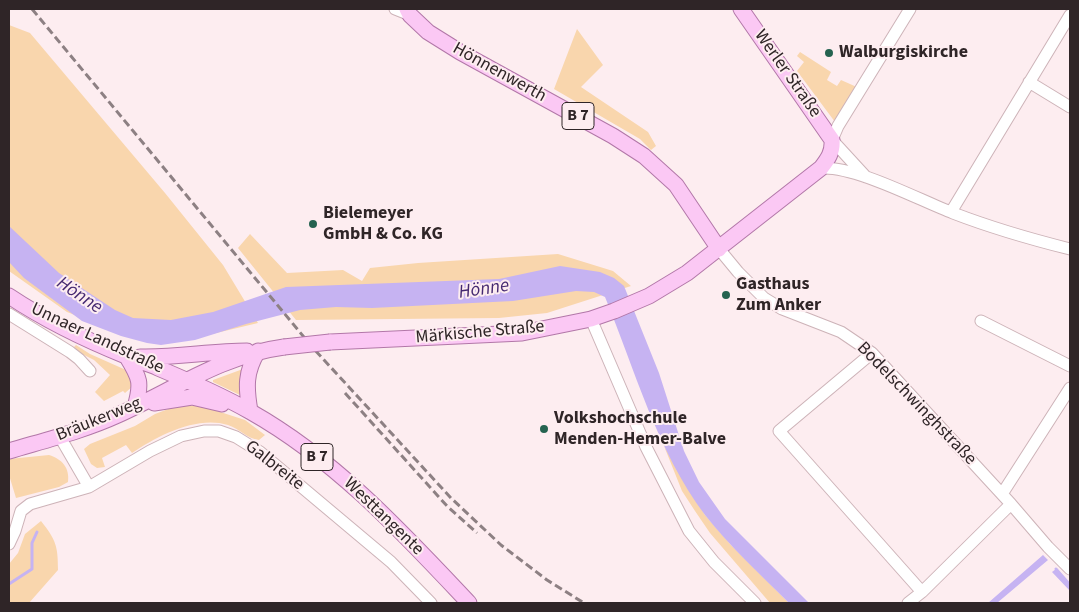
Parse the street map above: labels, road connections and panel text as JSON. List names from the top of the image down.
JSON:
{
  "streets": {
    "main road": [
      "Hönnenwerth",
      "Werler Straße",
      "B 7",
      "Märkische Straße",
      "Unnaer Landstraße",
      "Bräukerweg",
      "Westtangente"
    ],
    "street": ["Bodelschwinghstraße", "Galbreite"]
  },
  "crossings": [
    ["Hönnenwerth", "Märkische Straße"],
    ["Hönnenwerth", "Bodelschwinghstraße"],
    ["Werler Straße", "Märkische Straße"],
    ["Märkische Straße", "Unnaer Landstraße"],
    ["Märkische Straße", "Bodelschwinghstraße"],
    ["Märkische Straße", "Bräukerweg"],
    ["Märkische Straße", "Westtangente"],
    ["Unnaer Landstraße", "Bräukerweg"],
    ["Unnaer Landstraße", "Westtangente"],
    ["Bräukerweg", "Westtangente"]
  ],
  "water": ["Hönne"],
  "places": [
    "Walburgiskirche",
    "Bielemeyer GmbH & Co. KG",
    "Gasthaus Zum Anker",
    "Volkshochschule Menden-Hemer-Balve"
  ]
}
